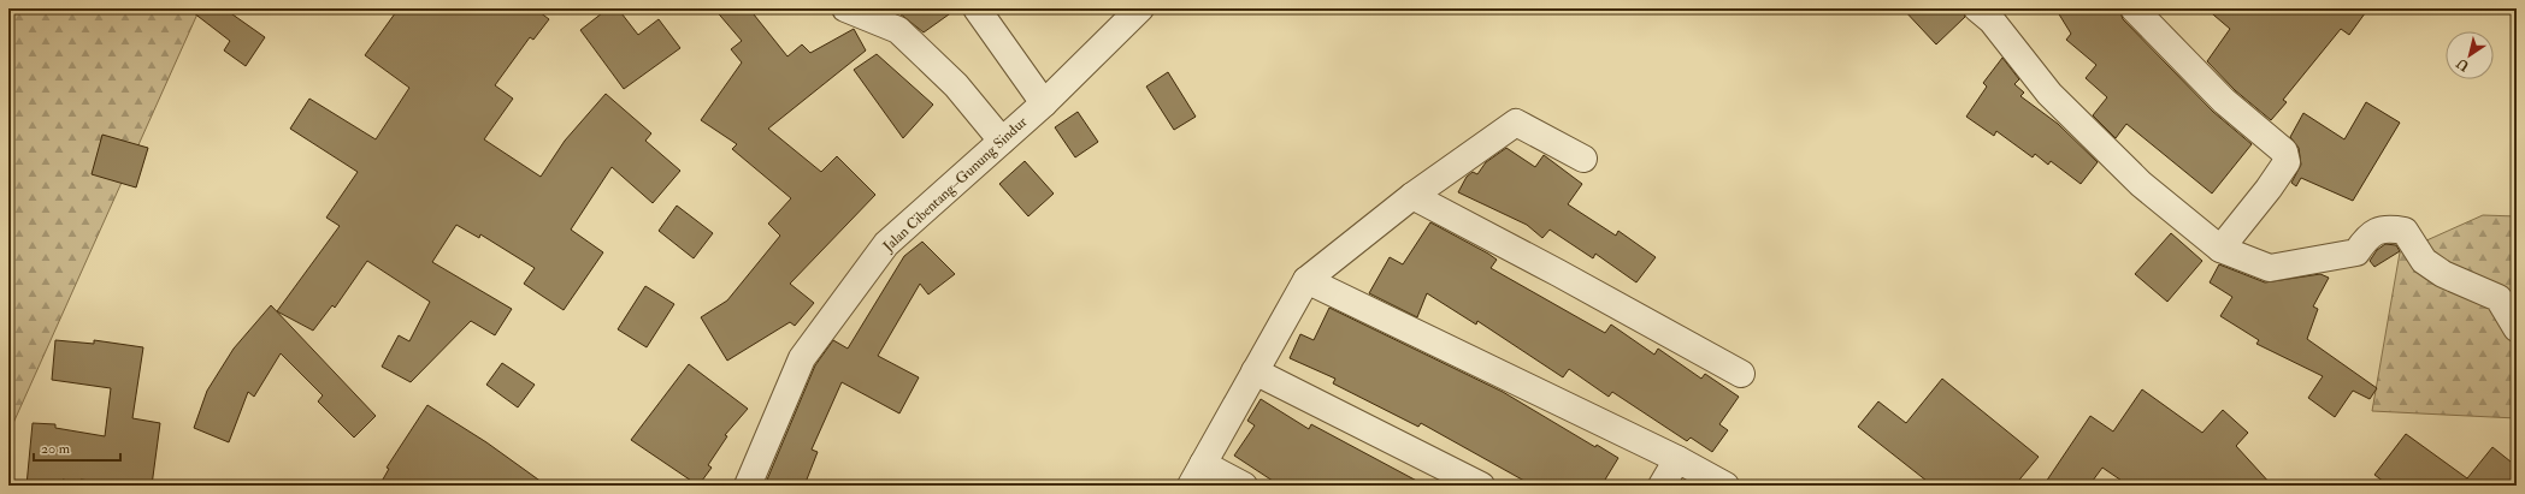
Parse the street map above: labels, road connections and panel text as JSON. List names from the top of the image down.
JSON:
{
  "streets": {
    "street": ["Jalan Cibentang–Gunung Sindur"]
  },
  "scale_bar": "20 m",
  "north": "bottom left"
}
